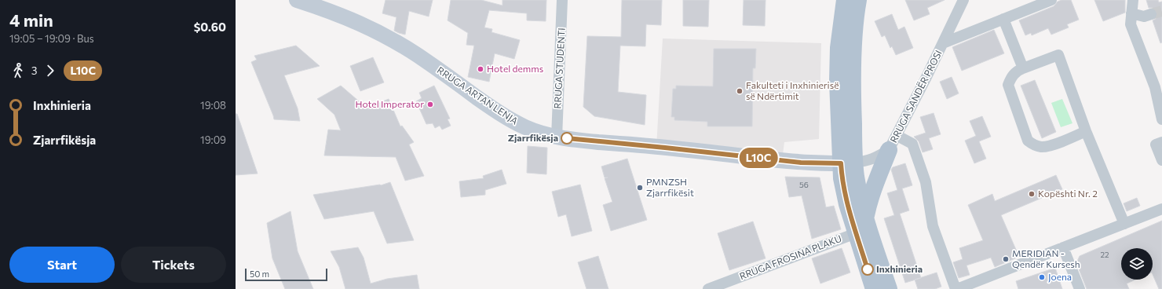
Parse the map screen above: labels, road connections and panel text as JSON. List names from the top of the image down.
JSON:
{
  "streets": {
    "street": [
      "RRUGA STUDENTI",
      "RRUGA ARTAN LENJA",
      "RRUGA SANDËR PROSI",
      "RRUGA FROSINA PLAKU"
    ]
  },
  "crossings": [
    ["RRUGA STUDENTI", "RRUGA ARTAN LENJA"],
    ["RRUGA ARTAN LENJA", "RRUGA SANDËR PROSI"]
  ],
  "places": [
    "Hotel demms",
    "Fakulteti i Inxhinierisë së Ndërtimit",
    "Hotel Imperator",
    "Zjarrfikësja",
    "PMNZSH Zjarrfikësit",
    "Kopështi Nr. 2",
    "MERIDIAN - Qendër Kursesh",
    "Inxhinieria",
    "Joena"
  ],
  "lines": ["bus line L10C"],
  "house_numbers": ["56", "22"],
  "scale_bar": "50 m",
  "page": {
    "heading": ["4 min", "19:05 – 19:09 · Bus", "$0.60"],
    "on_map": "L10C",
    "legs": ["3", "L10C"],
    "list": [
      {
        "name": "Inxhinieria",
        "value": "19:08"
      },
      {
        "name": "Zjarrfikësja",
        "value": "19:09"
      }
    ],
    "buttons": ["Start", "Tickets"],
    "scale": "50 m"
  }
}
